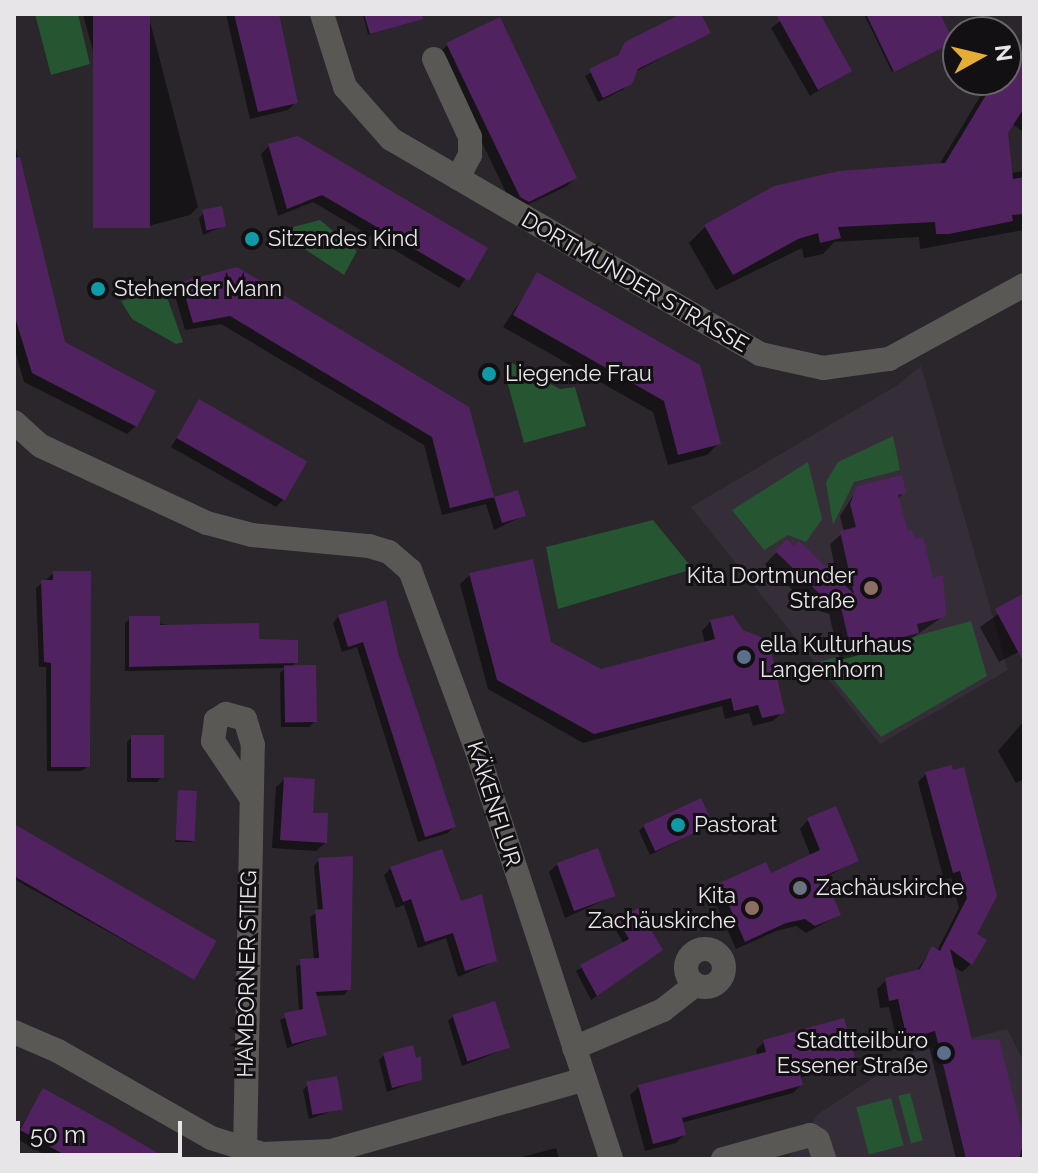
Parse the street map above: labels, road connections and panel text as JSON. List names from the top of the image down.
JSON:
{
  "streets": {
    "street": ["DORTMUNDER STRASSE", "KÄKENFLUR", "HAMBORNER STIEG"]
  },
  "places": [
    "Sitzendes Kind",
    "Stehender Mann",
    "Liegende Frau",
    "Kita Dortmunder Straße",
    "ella Kulturhaus Langenhorn",
    "Pastorat",
    "Zachäuskirche",
    "Kita Zachäuskirche",
    "Stadtteilbüro Essener Straße"
  ],
  "scale_bar": "50 m",
  "north": "right"
}
